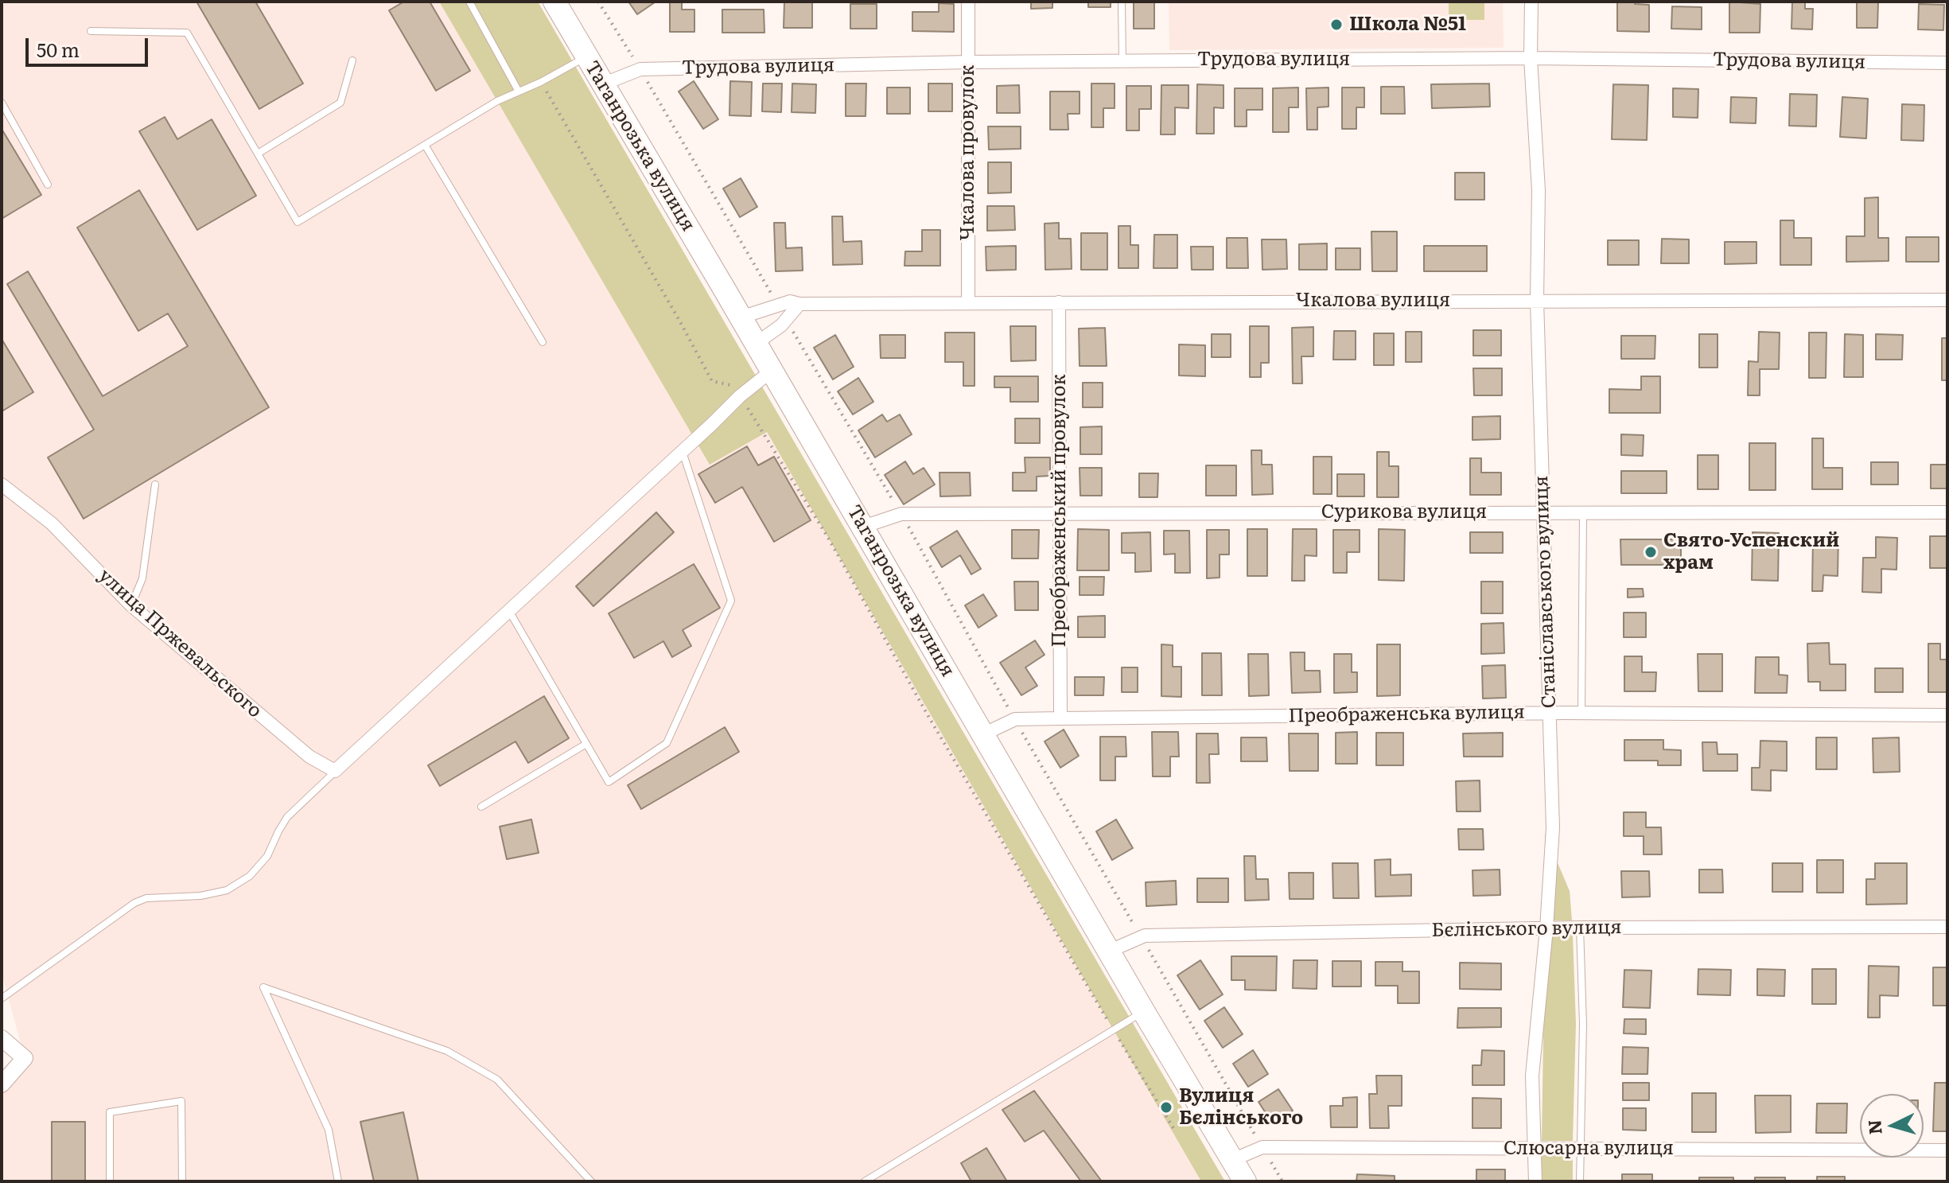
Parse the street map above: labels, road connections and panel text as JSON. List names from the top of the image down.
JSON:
{
  "streets": {
    "highway": ["Таганрозька вулиця"],
    "street": [
      "Трудова вулиця",
      "Чкалова провулок",
      "Чкалова вулиця",
      "Преображенський провулок",
      "Сурикова вулиця",
      "Станіславського вулиця",
      "улица Пржевальского",
      "Преображенська вулиця",
      "Бєлінського вулиця",
      "Слюсарна вулиця"
    ]
  },
  "crossings": [
    ["Трудова вулиця", "Таганрозька вулиця"],
    ["Трудова вулиця", "Чкалова провулок"],
    ["Трудова вулиця", "Станіславського вулиця"],
    ["Таганрозька вулиця", "Чкалова вулиця"],
    ["Таганрозька вулиця", "Сурикова вулиця"],
    ["Таганрозька вулиця", "Преображенська вулиця"],
    ["Таганрозька вулиця", "Бєлінського вулиця"],
    ["Таганрозька вулиця", "Слюсарна вулиця"],
    ["Чкалова провулок", "Чкалова вулиця"],
    ["Чкалова вулиця", "Преображенський провулок"],
    ["Чкалова вулиця", "Станіславського вулиця"],
    ["Преображенський провулок", "Сурикова вулиця"],
    ["Преображенський провулок", "Преображенська вулиця"],
    ["Сурикова вулиця", "Станіславського вулиця"],
    ["Станіславського вулиця", "Преображенська вулиця"],
    ["Станіславського вулиця", "Бєлінського вулиця"],
    ["Станіславського вулиця", "Слюсарна вулиця"]
  ],
  "places": ["Школа №51", "Свято-Успенский храм", "Вулиця Бєлінського"],
  "scale_bar": "50 m",
  "north": "left"
}
